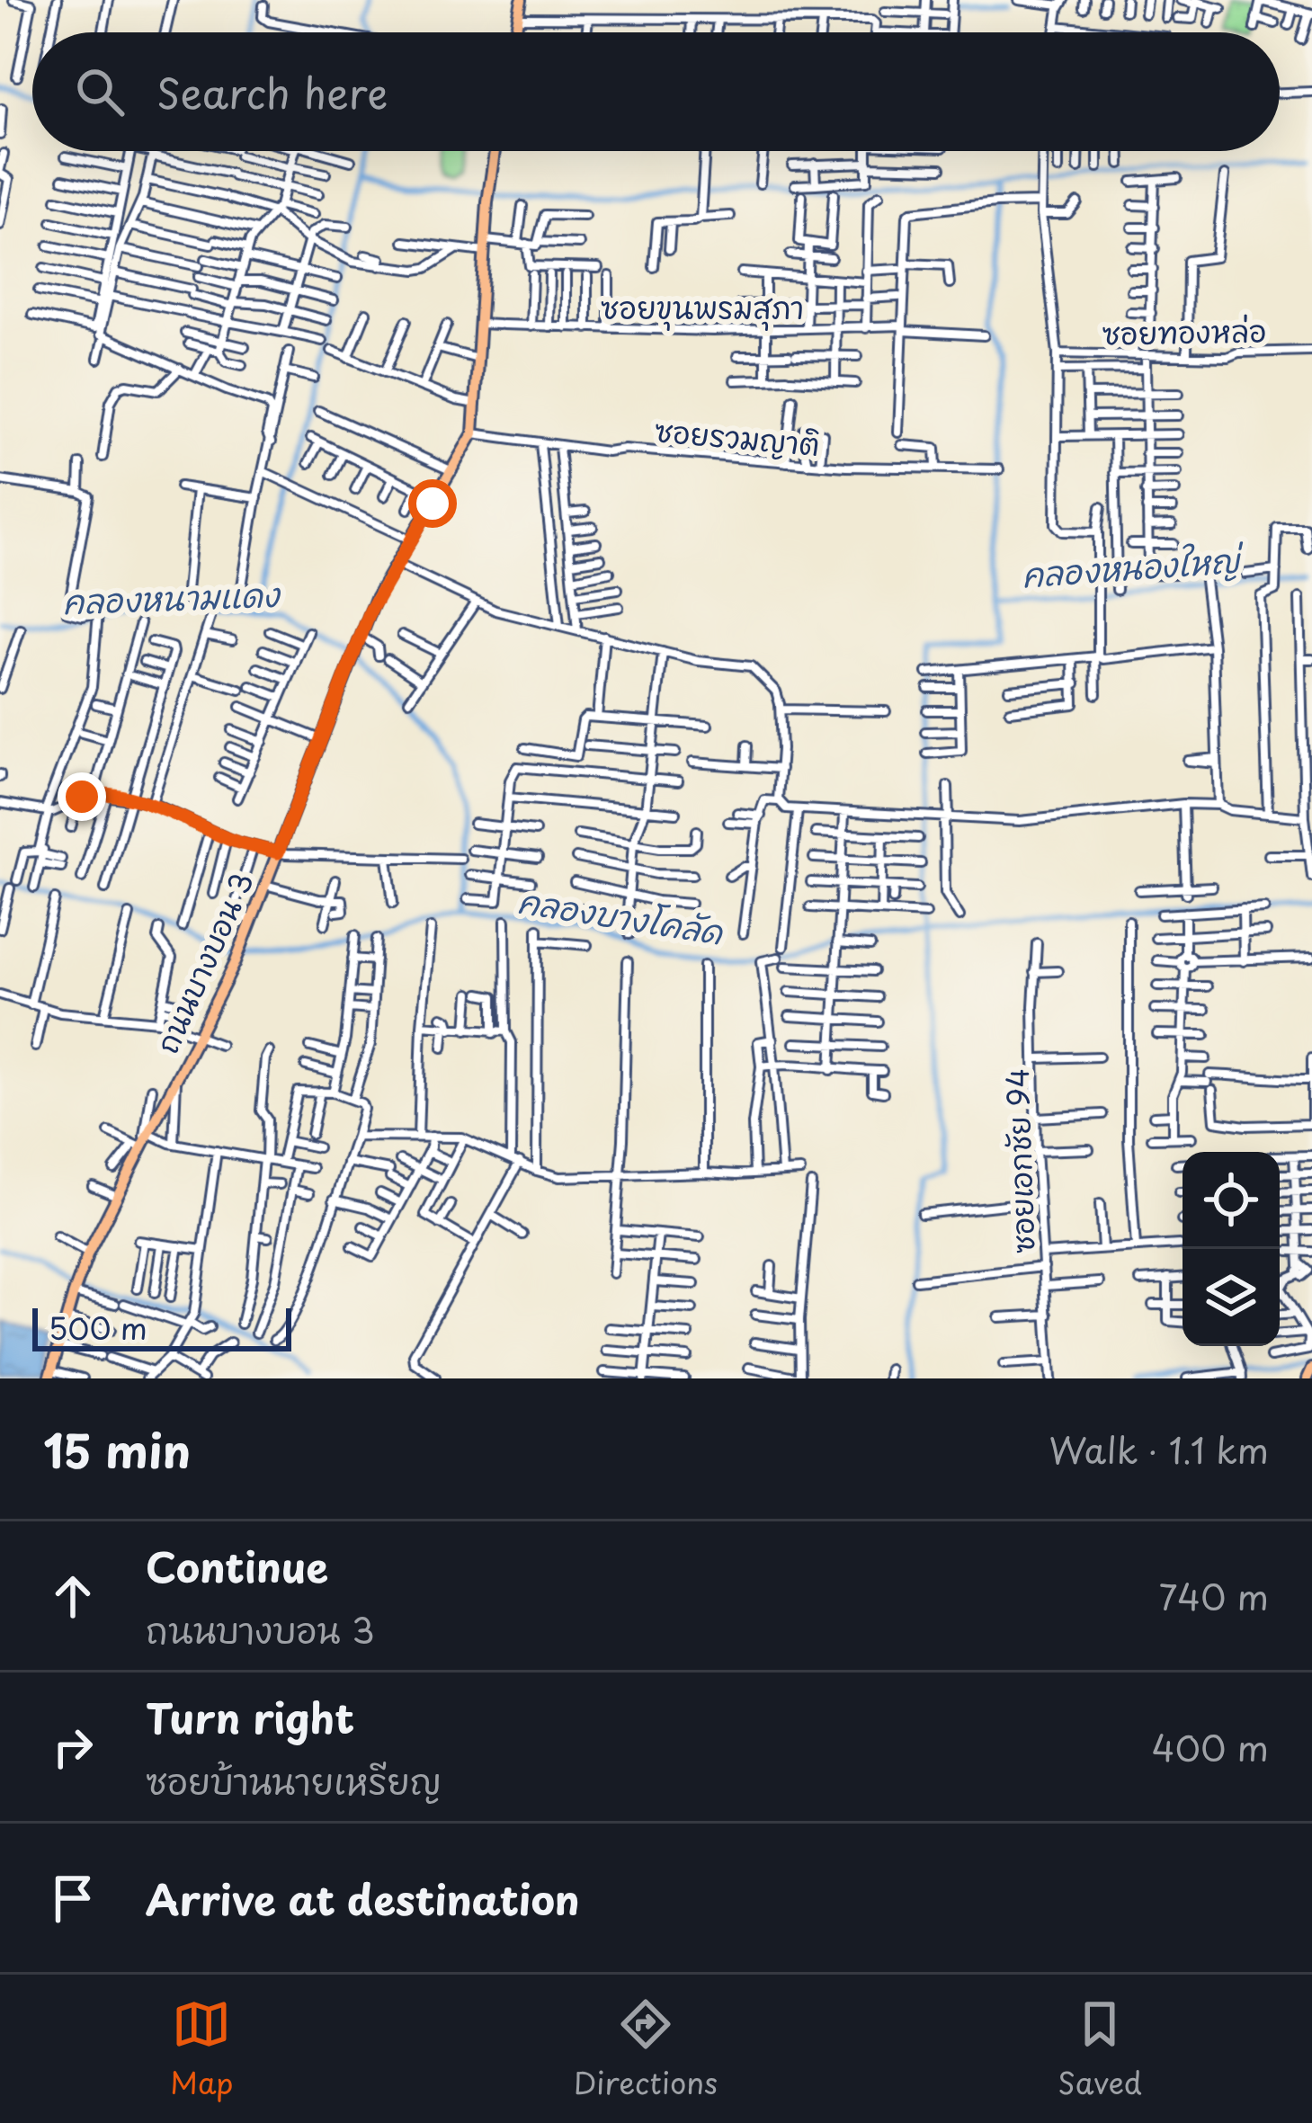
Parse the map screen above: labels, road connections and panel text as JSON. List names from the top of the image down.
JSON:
{
  "streets": {
    "main road": ["ถนนบางบอน 3"],
    "street": [
      "ซอยขุนพรมสุภา",
      "ซอยทองหล่อ",
      "ซอยรวมญาติ",
      "ซอยเอกชัย 94"
    ]
  },
  "crossings": [
    ["ซอยขุนพรมสุภา", "ถนนบางบอน 3"],
    ["ซอยรวมญาติ", "ถนนบางบอน 3"]
  ],
  "water": ["คลองหนองใหญ่", "คลองหนามแดง", "คลองบางโคลัด"],
  "scale_bar": "500 m",
  "page": {
    "search": "Search here",
    "scale": "500 m",
    "heading": ["15 min", "Walk · 1.1 km"],
    "list": [
      ["Continue", "ถนนบางบอน 3", "740 m"],
      ["Turn right", "ซอยบ้านนายเหรียญ", "400 m"],
      "Arrive at destination"
    ],
    "nav": ["Map", "Directions", "Saved"]
  }
}
